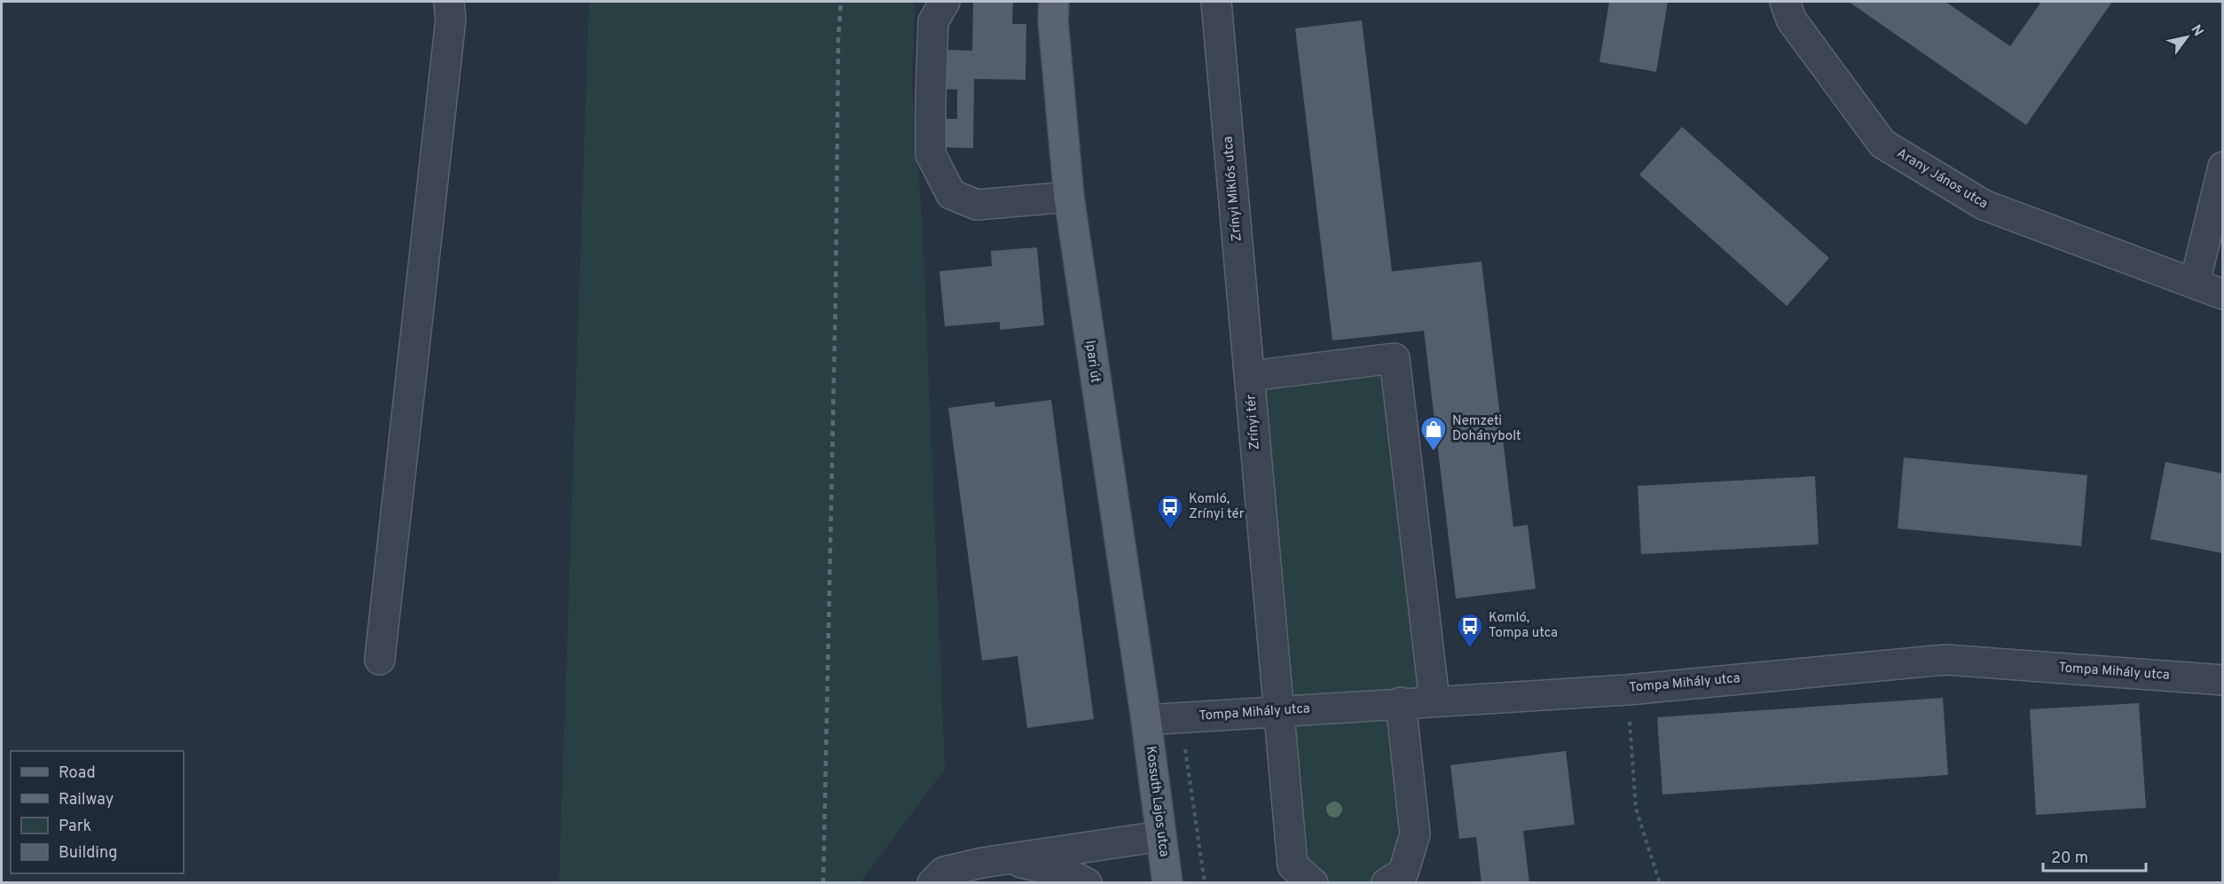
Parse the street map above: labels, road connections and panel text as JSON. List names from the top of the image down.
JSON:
{
  "streets": {
    "main road": ["Ipari út", "Kossuth Lajos utca"],
    "street": [
      "Arany János utca",
      "Zrínyi Miklós utca",
      "Zrínyi tér",
      "Tompa Mihály utca"
    ]
  },
  "crossings": [
    ["Zrínyi Miklós utca", "Zrínyi tér"],
    ["Ipari út", "Tompa Mihály utca"],
    ["Ipari út", "Kossuth Lajos utca"],
    ["Zrínyi tér", "Tompa Mihály utca"],
    ["Tompa Mihály utca", "Kossuth Lajos utca"]
  ],
  "places": {
    "shop": ["Nemzeti Dohánybolt"],
    "bus stop": ["Komló, Zrínyi tér", "Komló, Tompa utca"]
  },
  "legend": [
    "Road",
    "Railway",
    "Park",
    "Building"
  ],
  "scale_bar": "20 m",
  "north": "top right"
}
